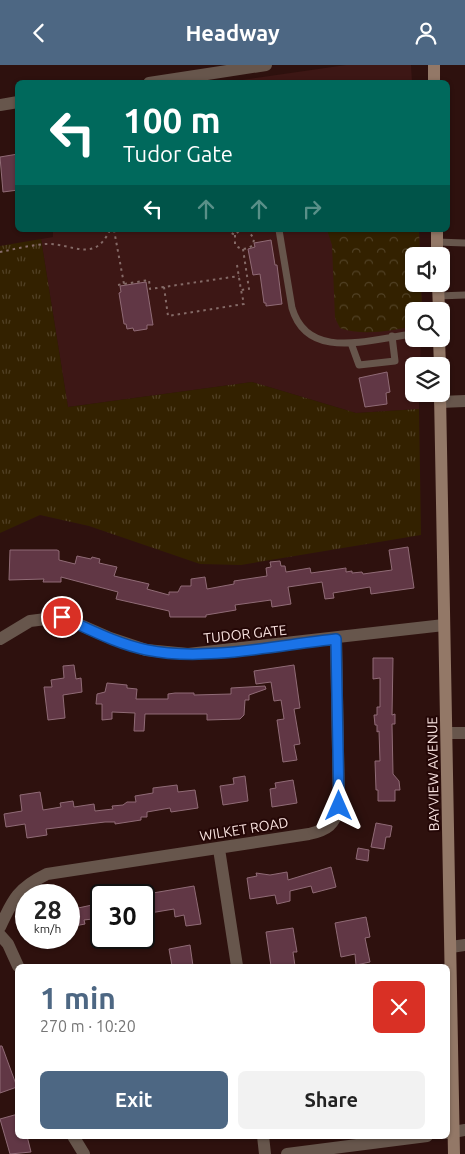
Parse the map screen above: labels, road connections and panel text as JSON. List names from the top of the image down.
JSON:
{
  "streets": {
    "main road": ["BAYVIEW AVENUE"],
    "street": ["TUDOR GATE", "WILKET ROAD"]
  },
  "crossings": [
    ["TUDOR GATE", "BAYVIEW AVENUE"],
    ["TUDOR GATE", "WILKET ROAD"]
  ],
  "page": {
    "header": "Headway",
    "turn": ["100 m", "Tudor Gate"],
    "speed": "28 km/h",
    "limit": "30",
    "heading": ["1 min", "270 m · 10:20"],
    "buttons": ["Exit", "Share"]
  }
}
